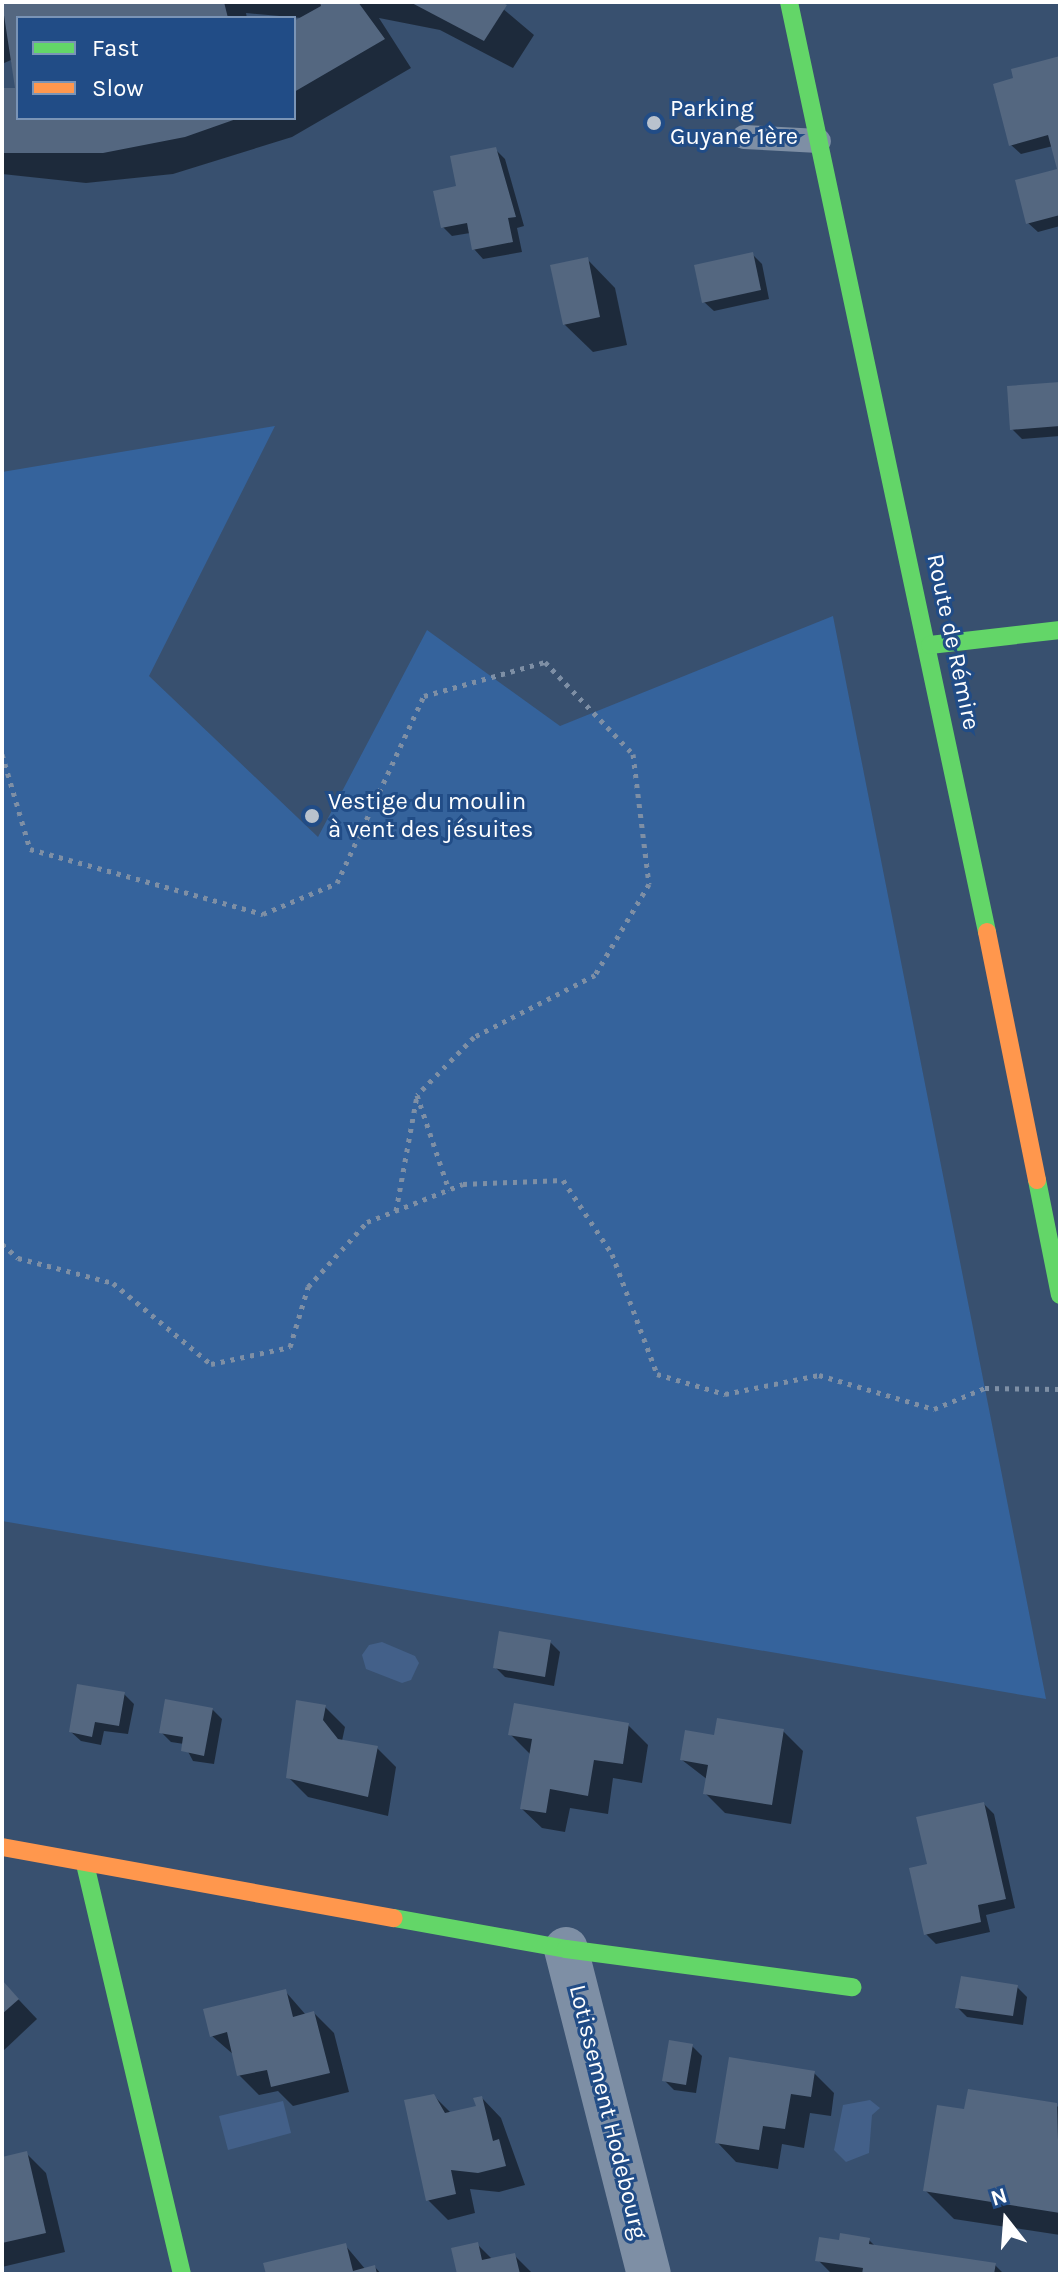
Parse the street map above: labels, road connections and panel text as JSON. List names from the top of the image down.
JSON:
{
  "streets": {
    "street": ["Route de Rémire", "Lotissement Hodebourg"]
  },
  "places": ["Parking Guyane 1ère", "Vestige du moulin à vent des jésuites"],
  "legend": ["Fast", "Slow"],
  "north": "top"
}
